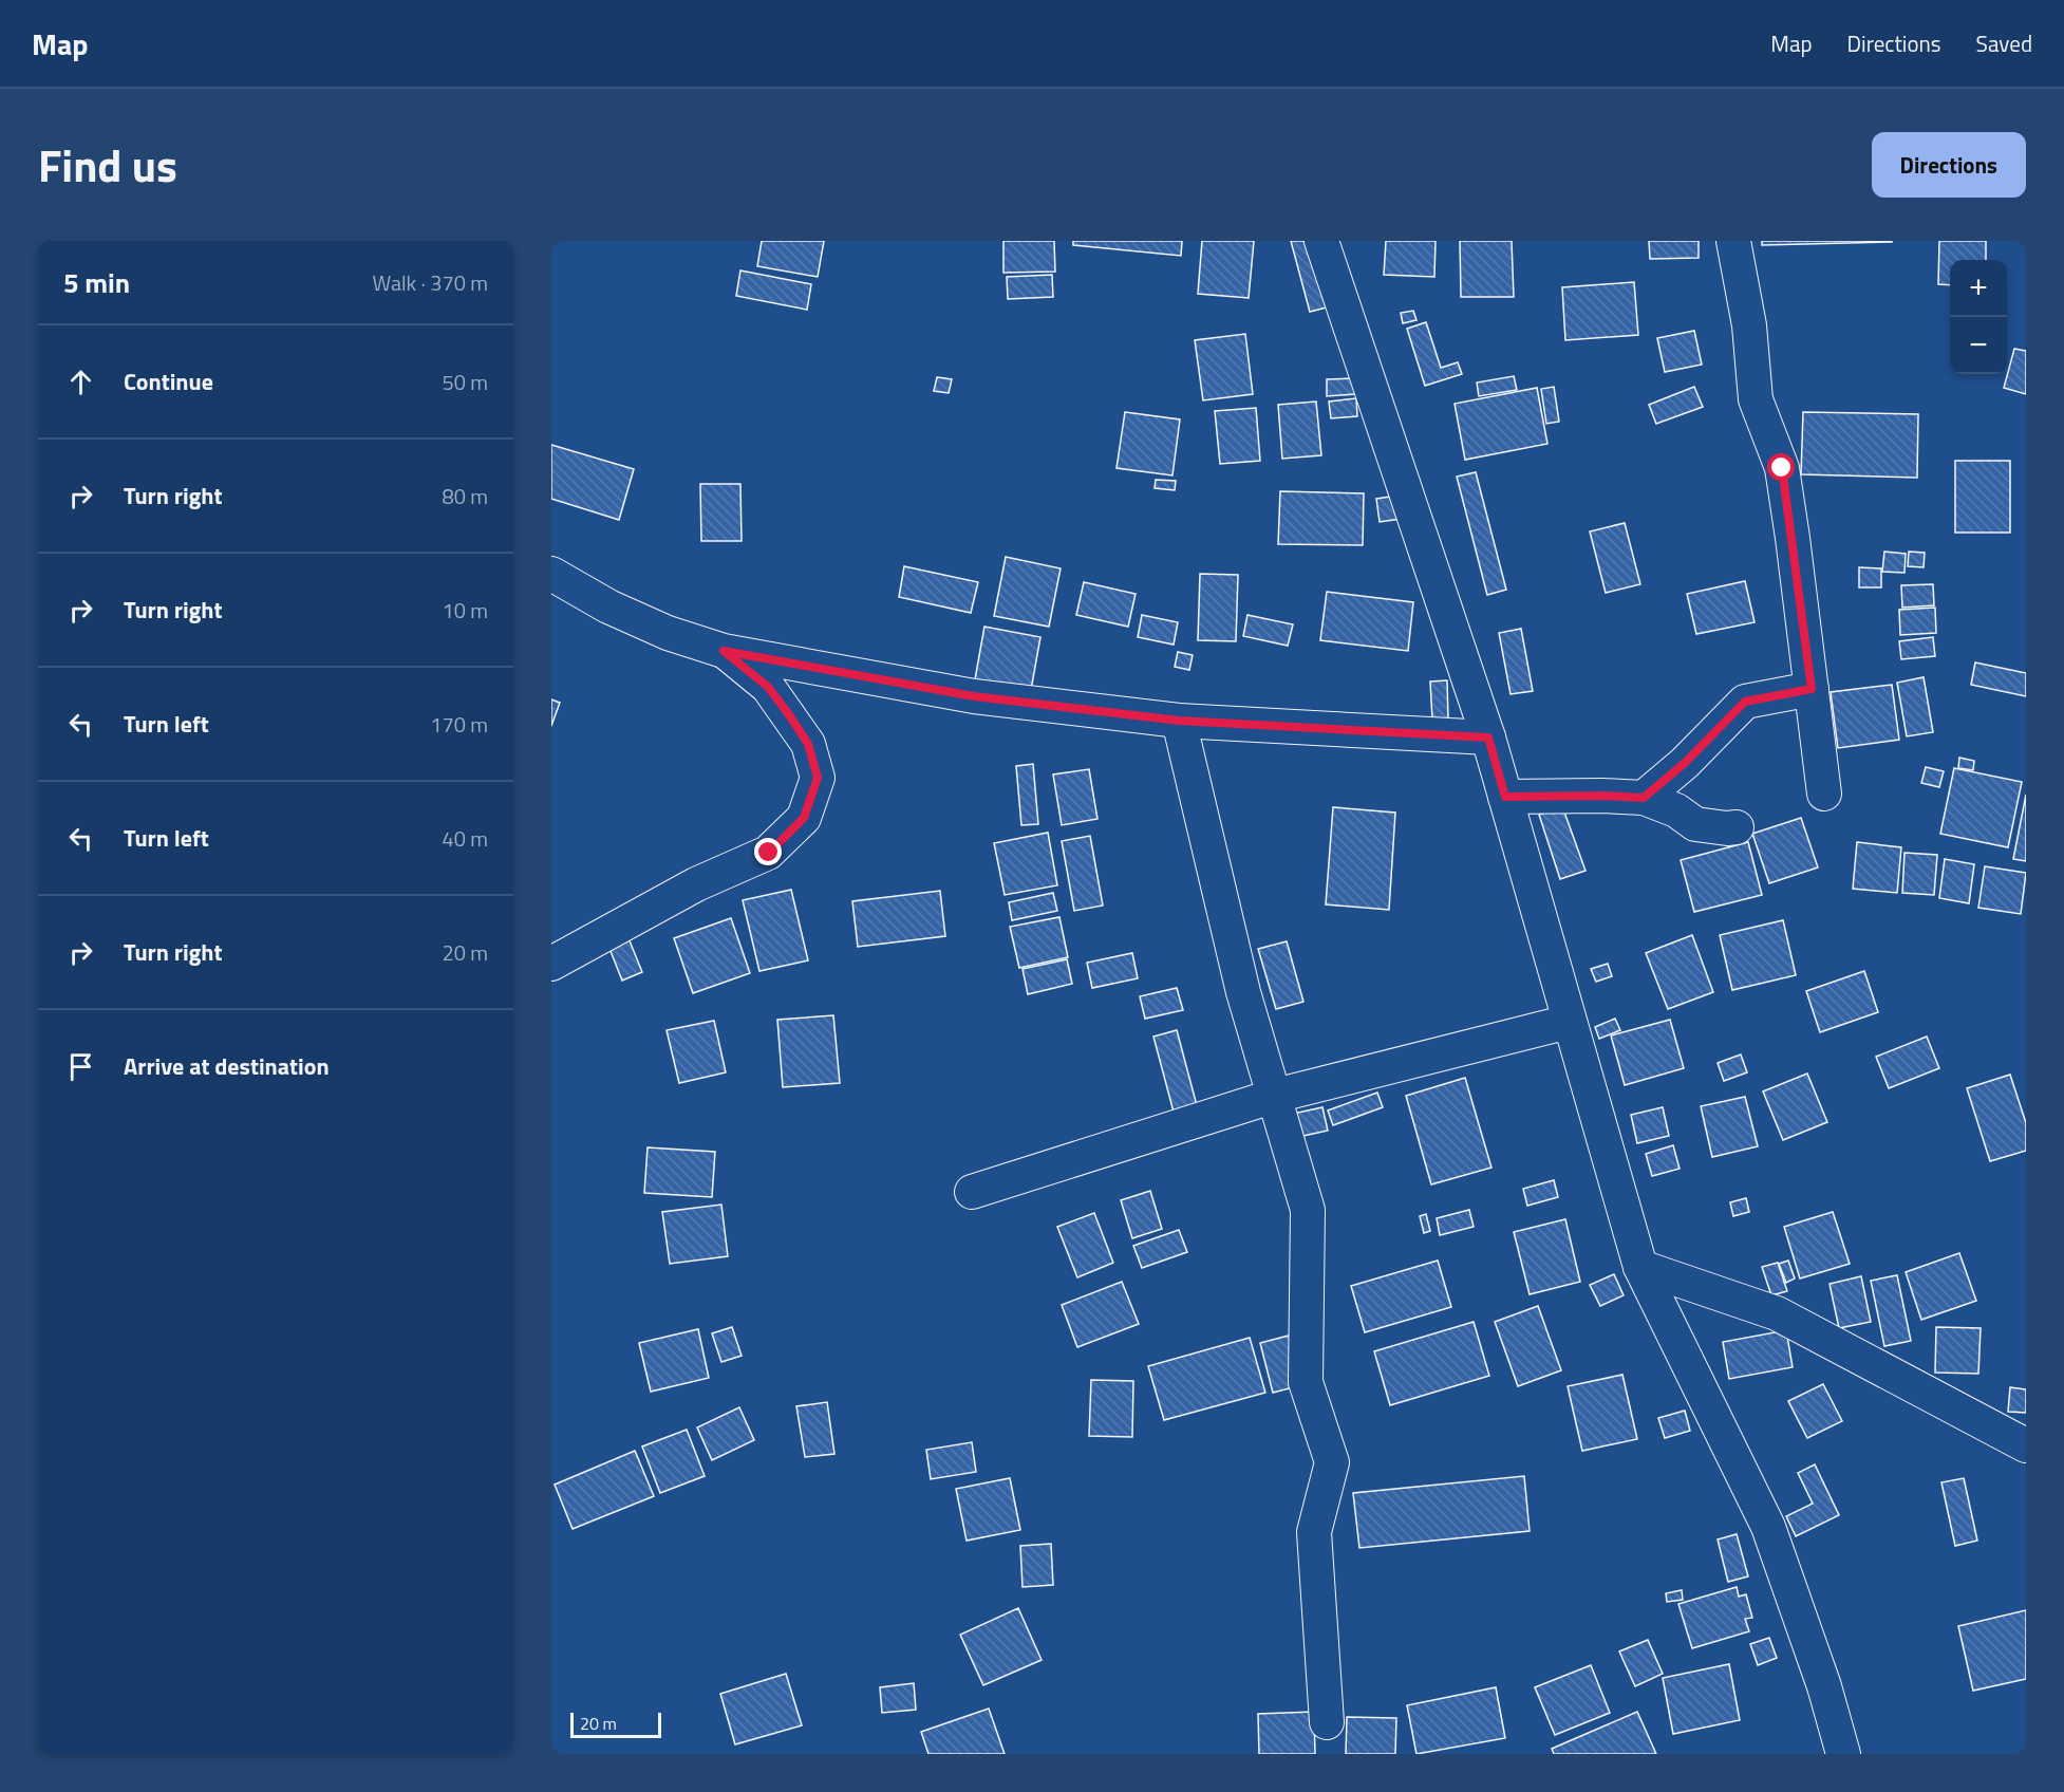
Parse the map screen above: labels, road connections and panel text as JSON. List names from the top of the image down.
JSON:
{
  "scale_bar": "20 m",
  "page": {
    "header": "Map",
    "nav": ["Map", "Directions", "Saved"],
    "title": "Find us",
    "buttons": "Directions",
    "heading": ["5 min", "Walk · 370 m"],
    "map_buttons": ["+", "−"],
    "list": [
      ["Continue", "50 m"],
      ["Turn right", "80 m"],
      ["Turn right", "10 m"],
      ["Turn left", "170 m"],
      ["Turn left", "40 m"],
      ["Turn right", "20 m"],
      "Arrive at destination"
    ],
    "scale": "20 m"
  }
}
